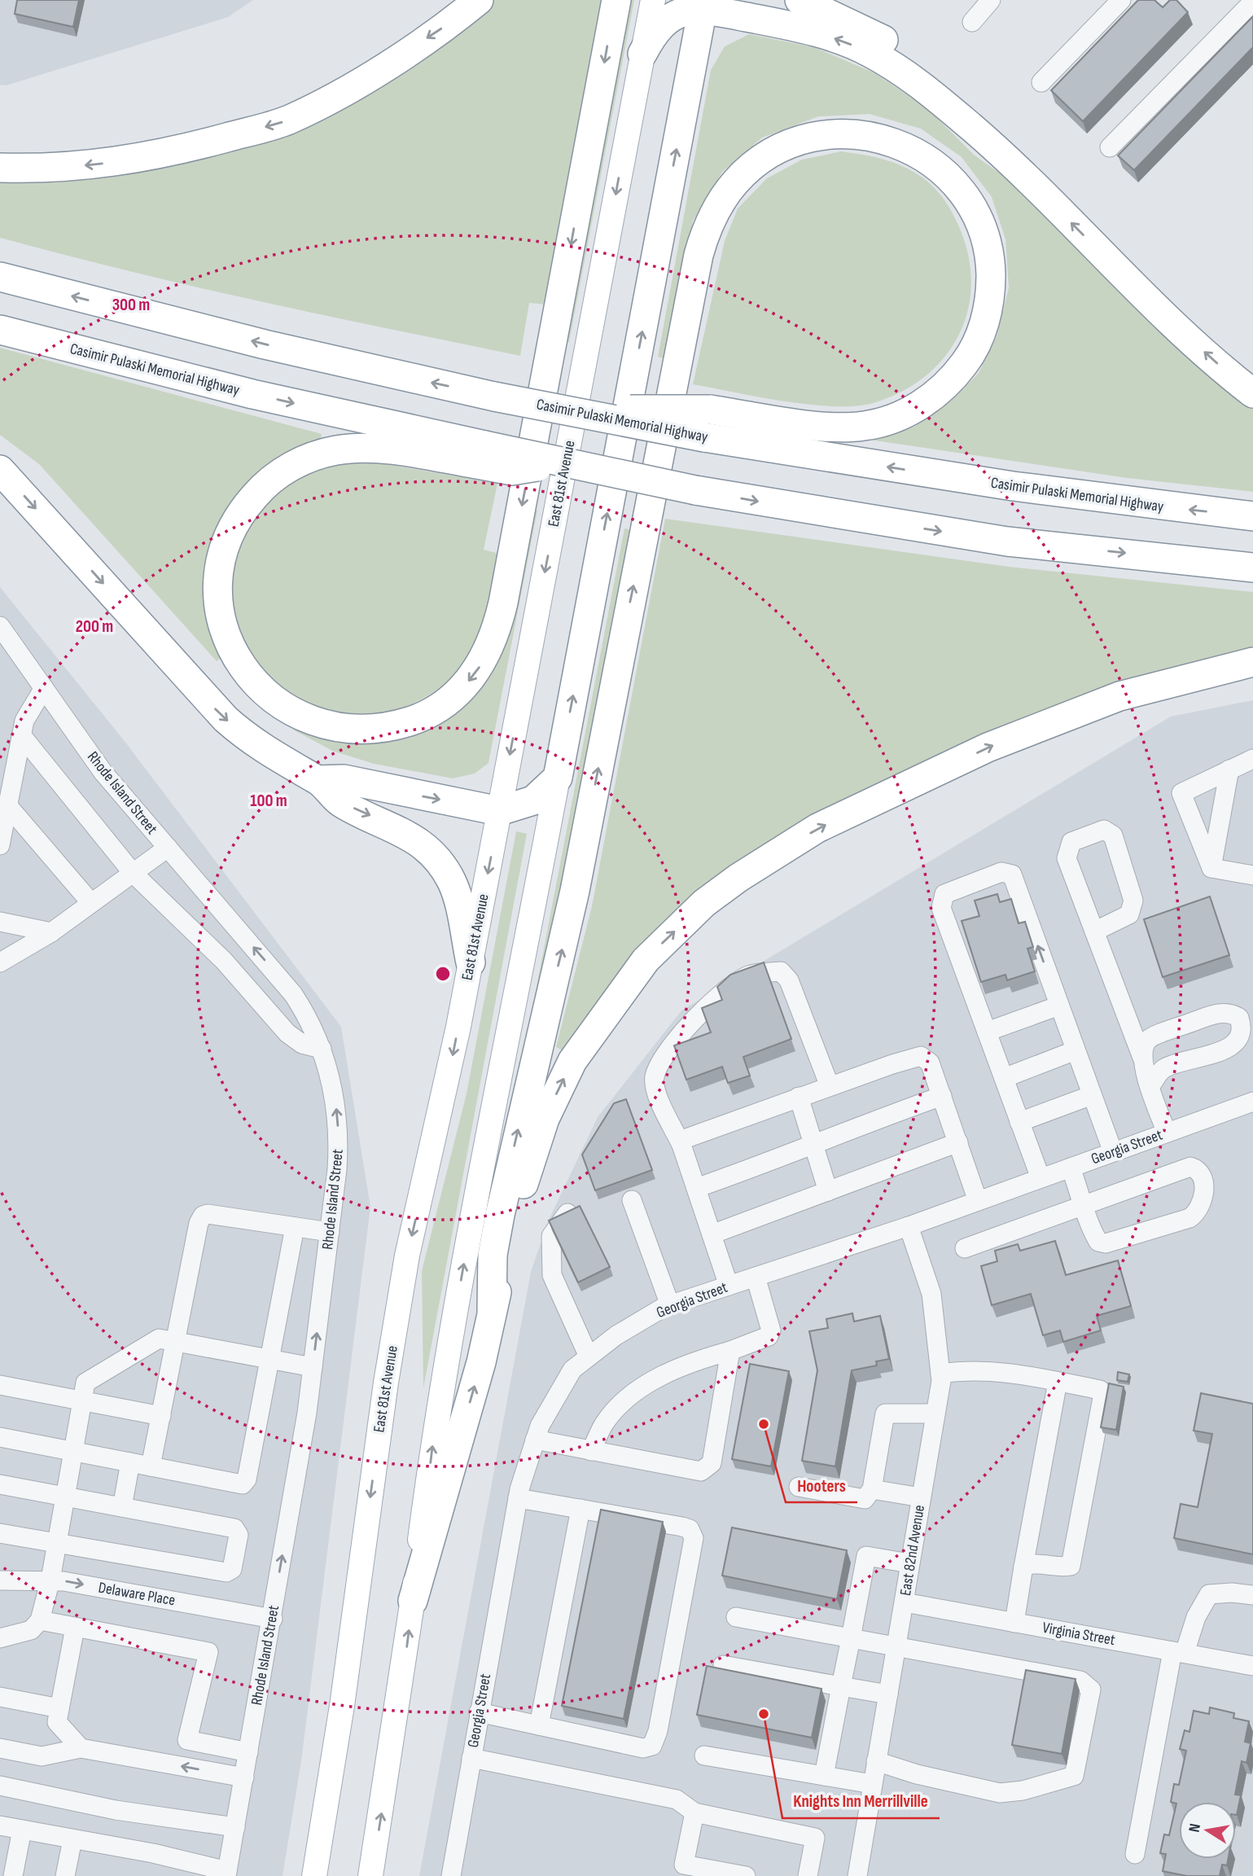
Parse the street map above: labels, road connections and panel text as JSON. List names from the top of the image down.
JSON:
{
  "streets": {
    "highway": ["Casimir Pulaski Memorial Highway"],
    "main road": ["East 81st Avenue"],
    "street": [
      "Rhode Island Street",
      "Georgia Street",
      "East 82nd Avenue",
      "Delaware Place",
      "Virginia Street"
    ]
  },
  "crossings": [
    ["Rhode Island Street", "Delaware Place"],
    ["Georgia Street", "East 82nd Avenue"],
    ["East 82nd Avenue", "Virginia Street"]
  ],
  "places": ["Hooters", "Knights Inn Merrillville"],
  "north": "left",
  "rings": ["300 m", "200 m", "100 m"]
}
